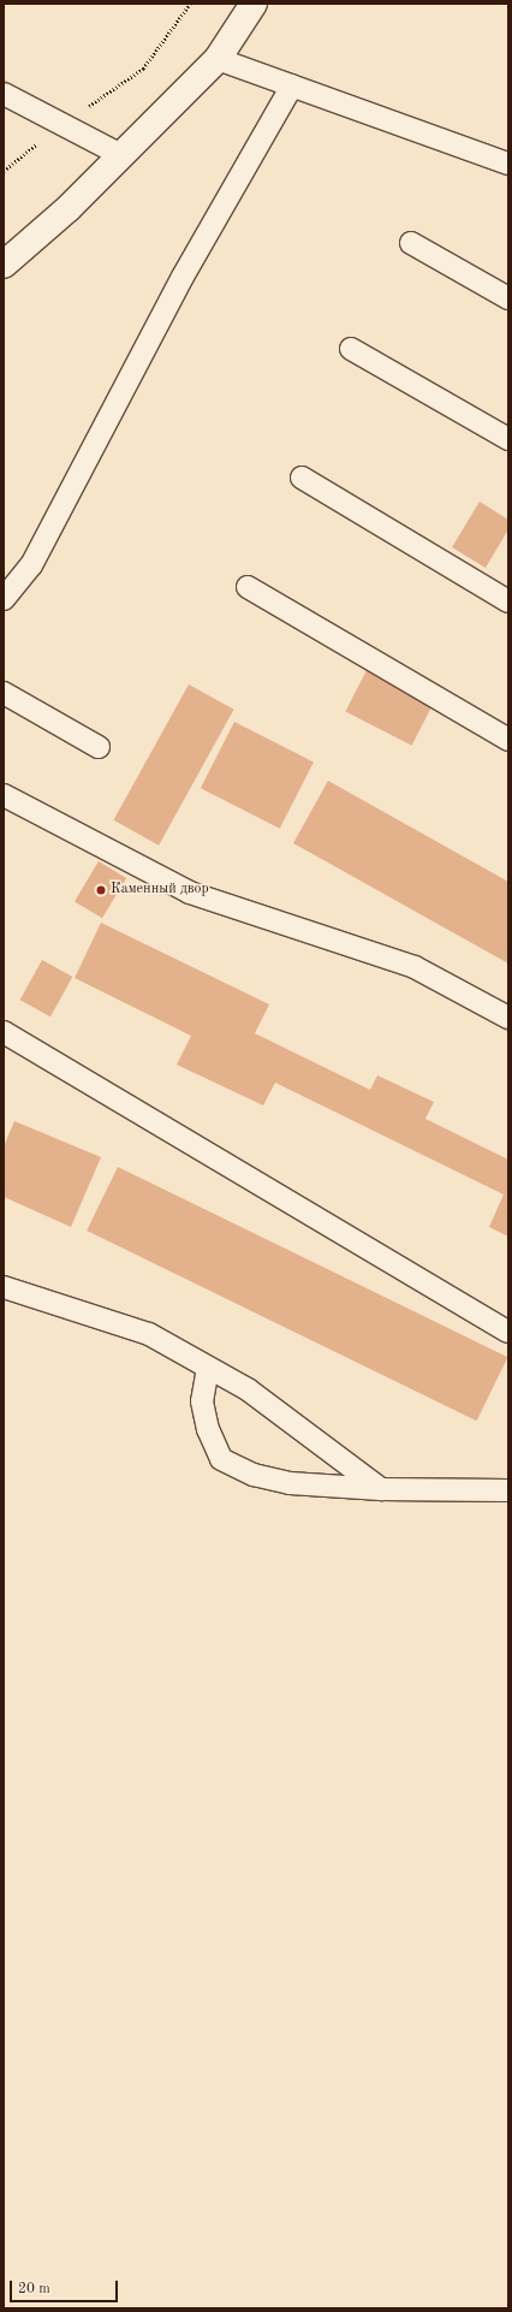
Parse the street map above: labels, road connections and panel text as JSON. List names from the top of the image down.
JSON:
{
  "places": ["Каменный двор"],
  "scale_bar": "20 m"
}
